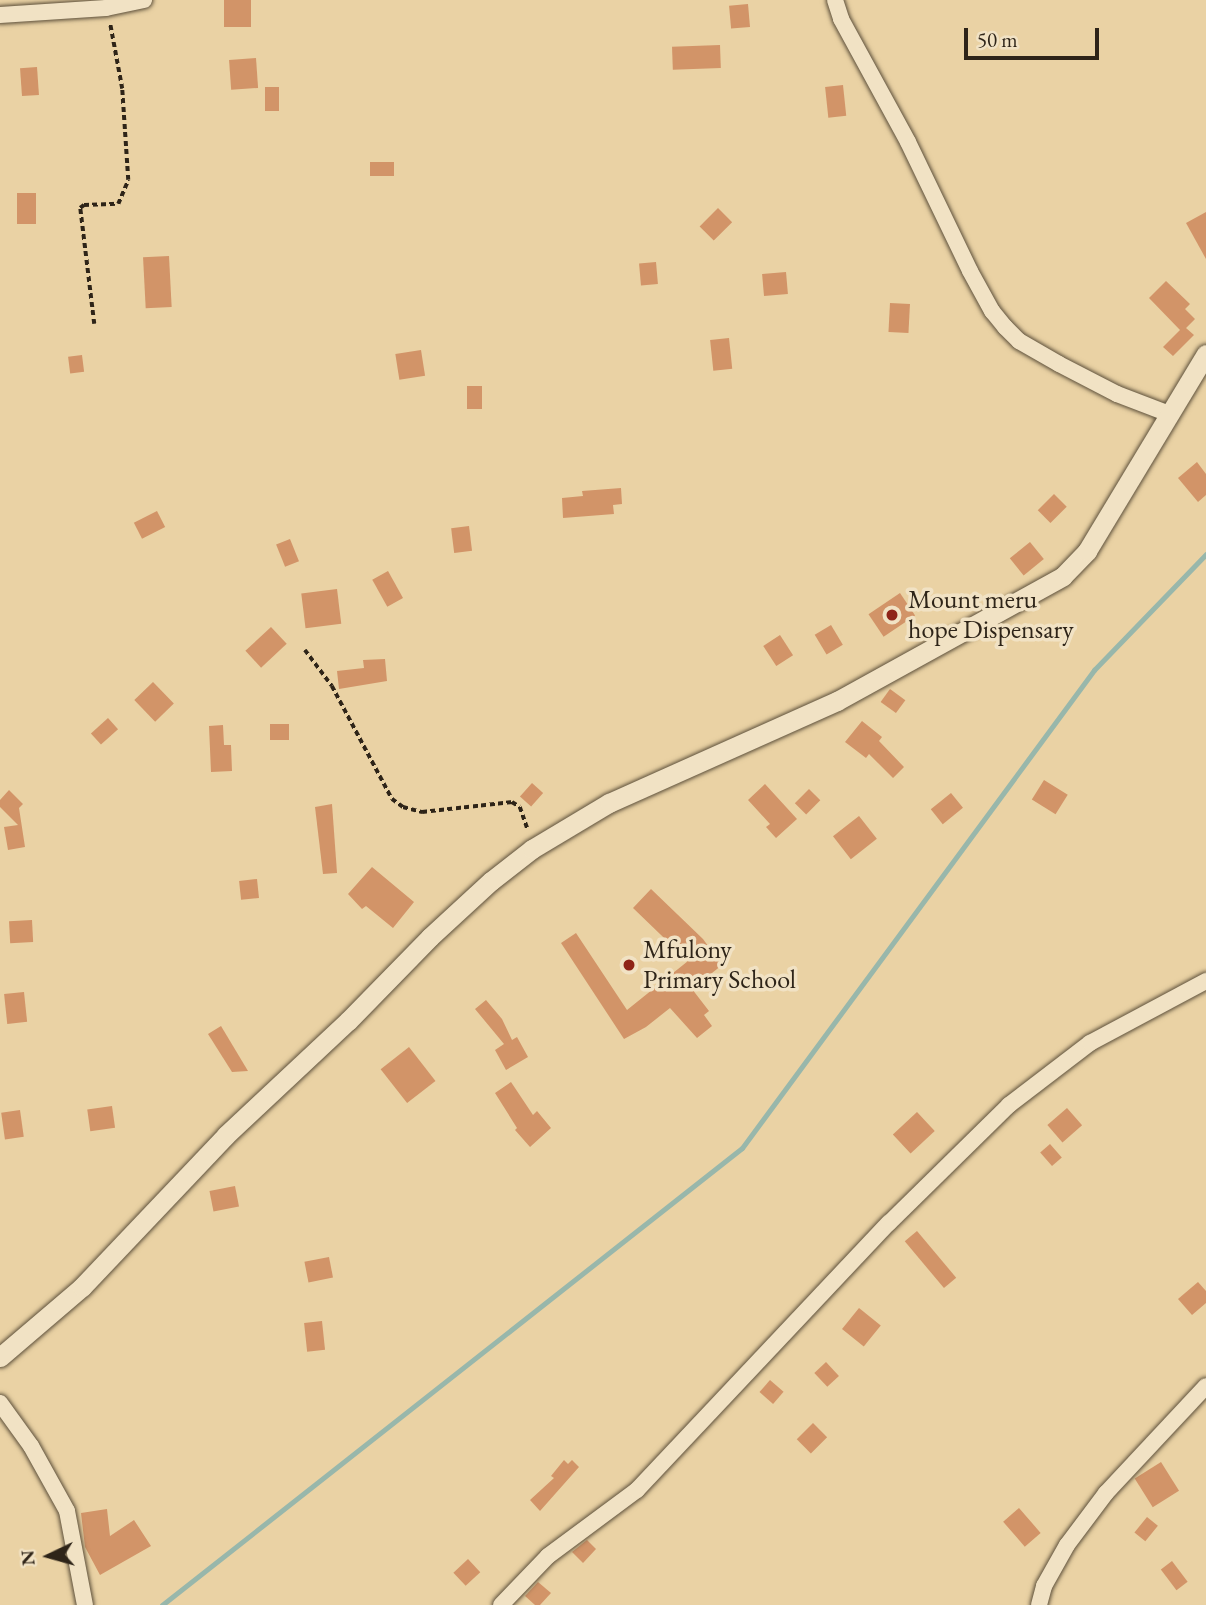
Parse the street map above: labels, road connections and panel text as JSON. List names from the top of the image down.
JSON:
{
  "places": ["Mount meru hope Dispensary", "Mfulony Primary School"],
  "scale_bar": "50 m",
  "north": "left"
}
